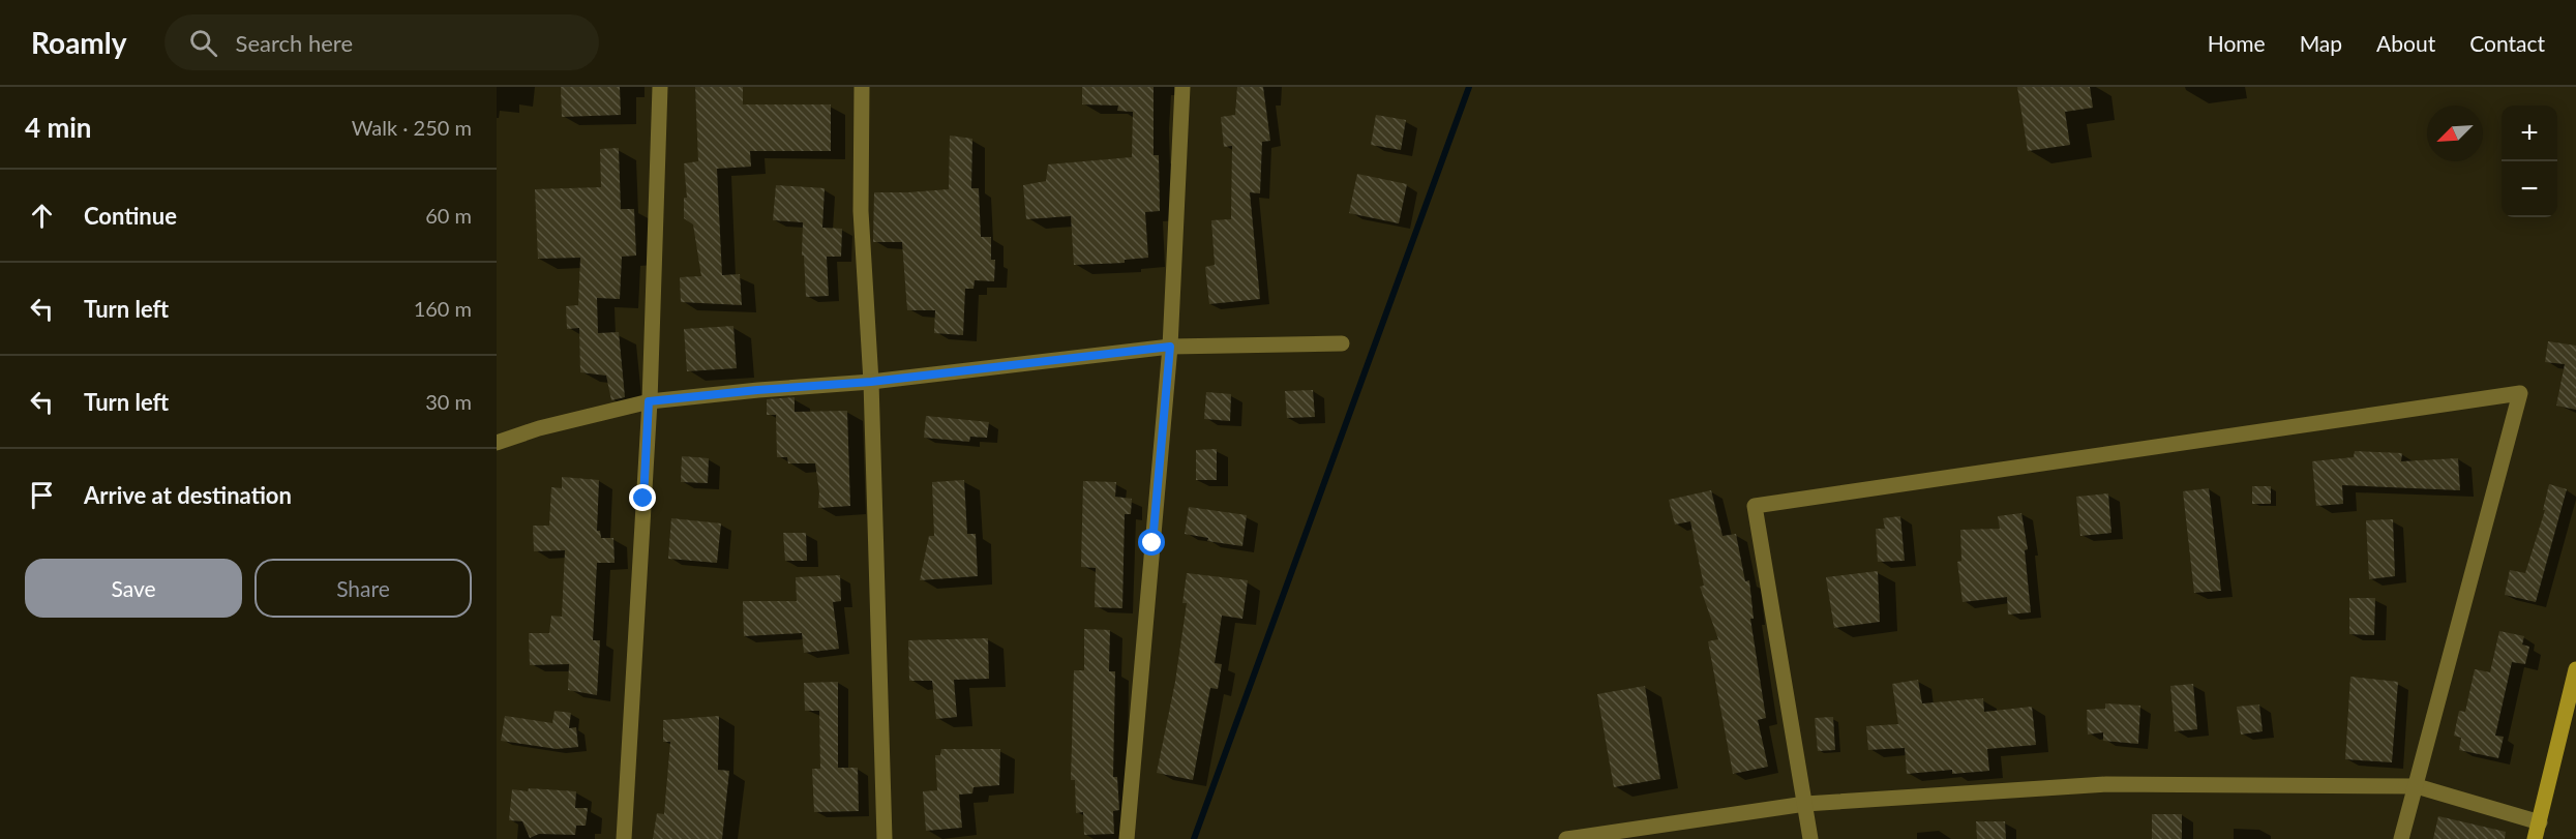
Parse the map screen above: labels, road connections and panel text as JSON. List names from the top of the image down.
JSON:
{
  "north": "bottom left",
  "page": {
    "header": "Roamly",
    "search": "Search here",
    "nav": [
      "Home",
      "Map",
      "About",
      "Contact"
    ],
    "heading": ["4 min", "Walk · 250 m"],
    "map_buttons": ["+", "−"],
    "list": [
      ["Continue", "60 m"],
      ["Turn left", "160 m"],
      ["Turn left", "30 m"],
      "Arrive at destination"
    ],
    "buttons": ["Save", "Share"]
  }
}
